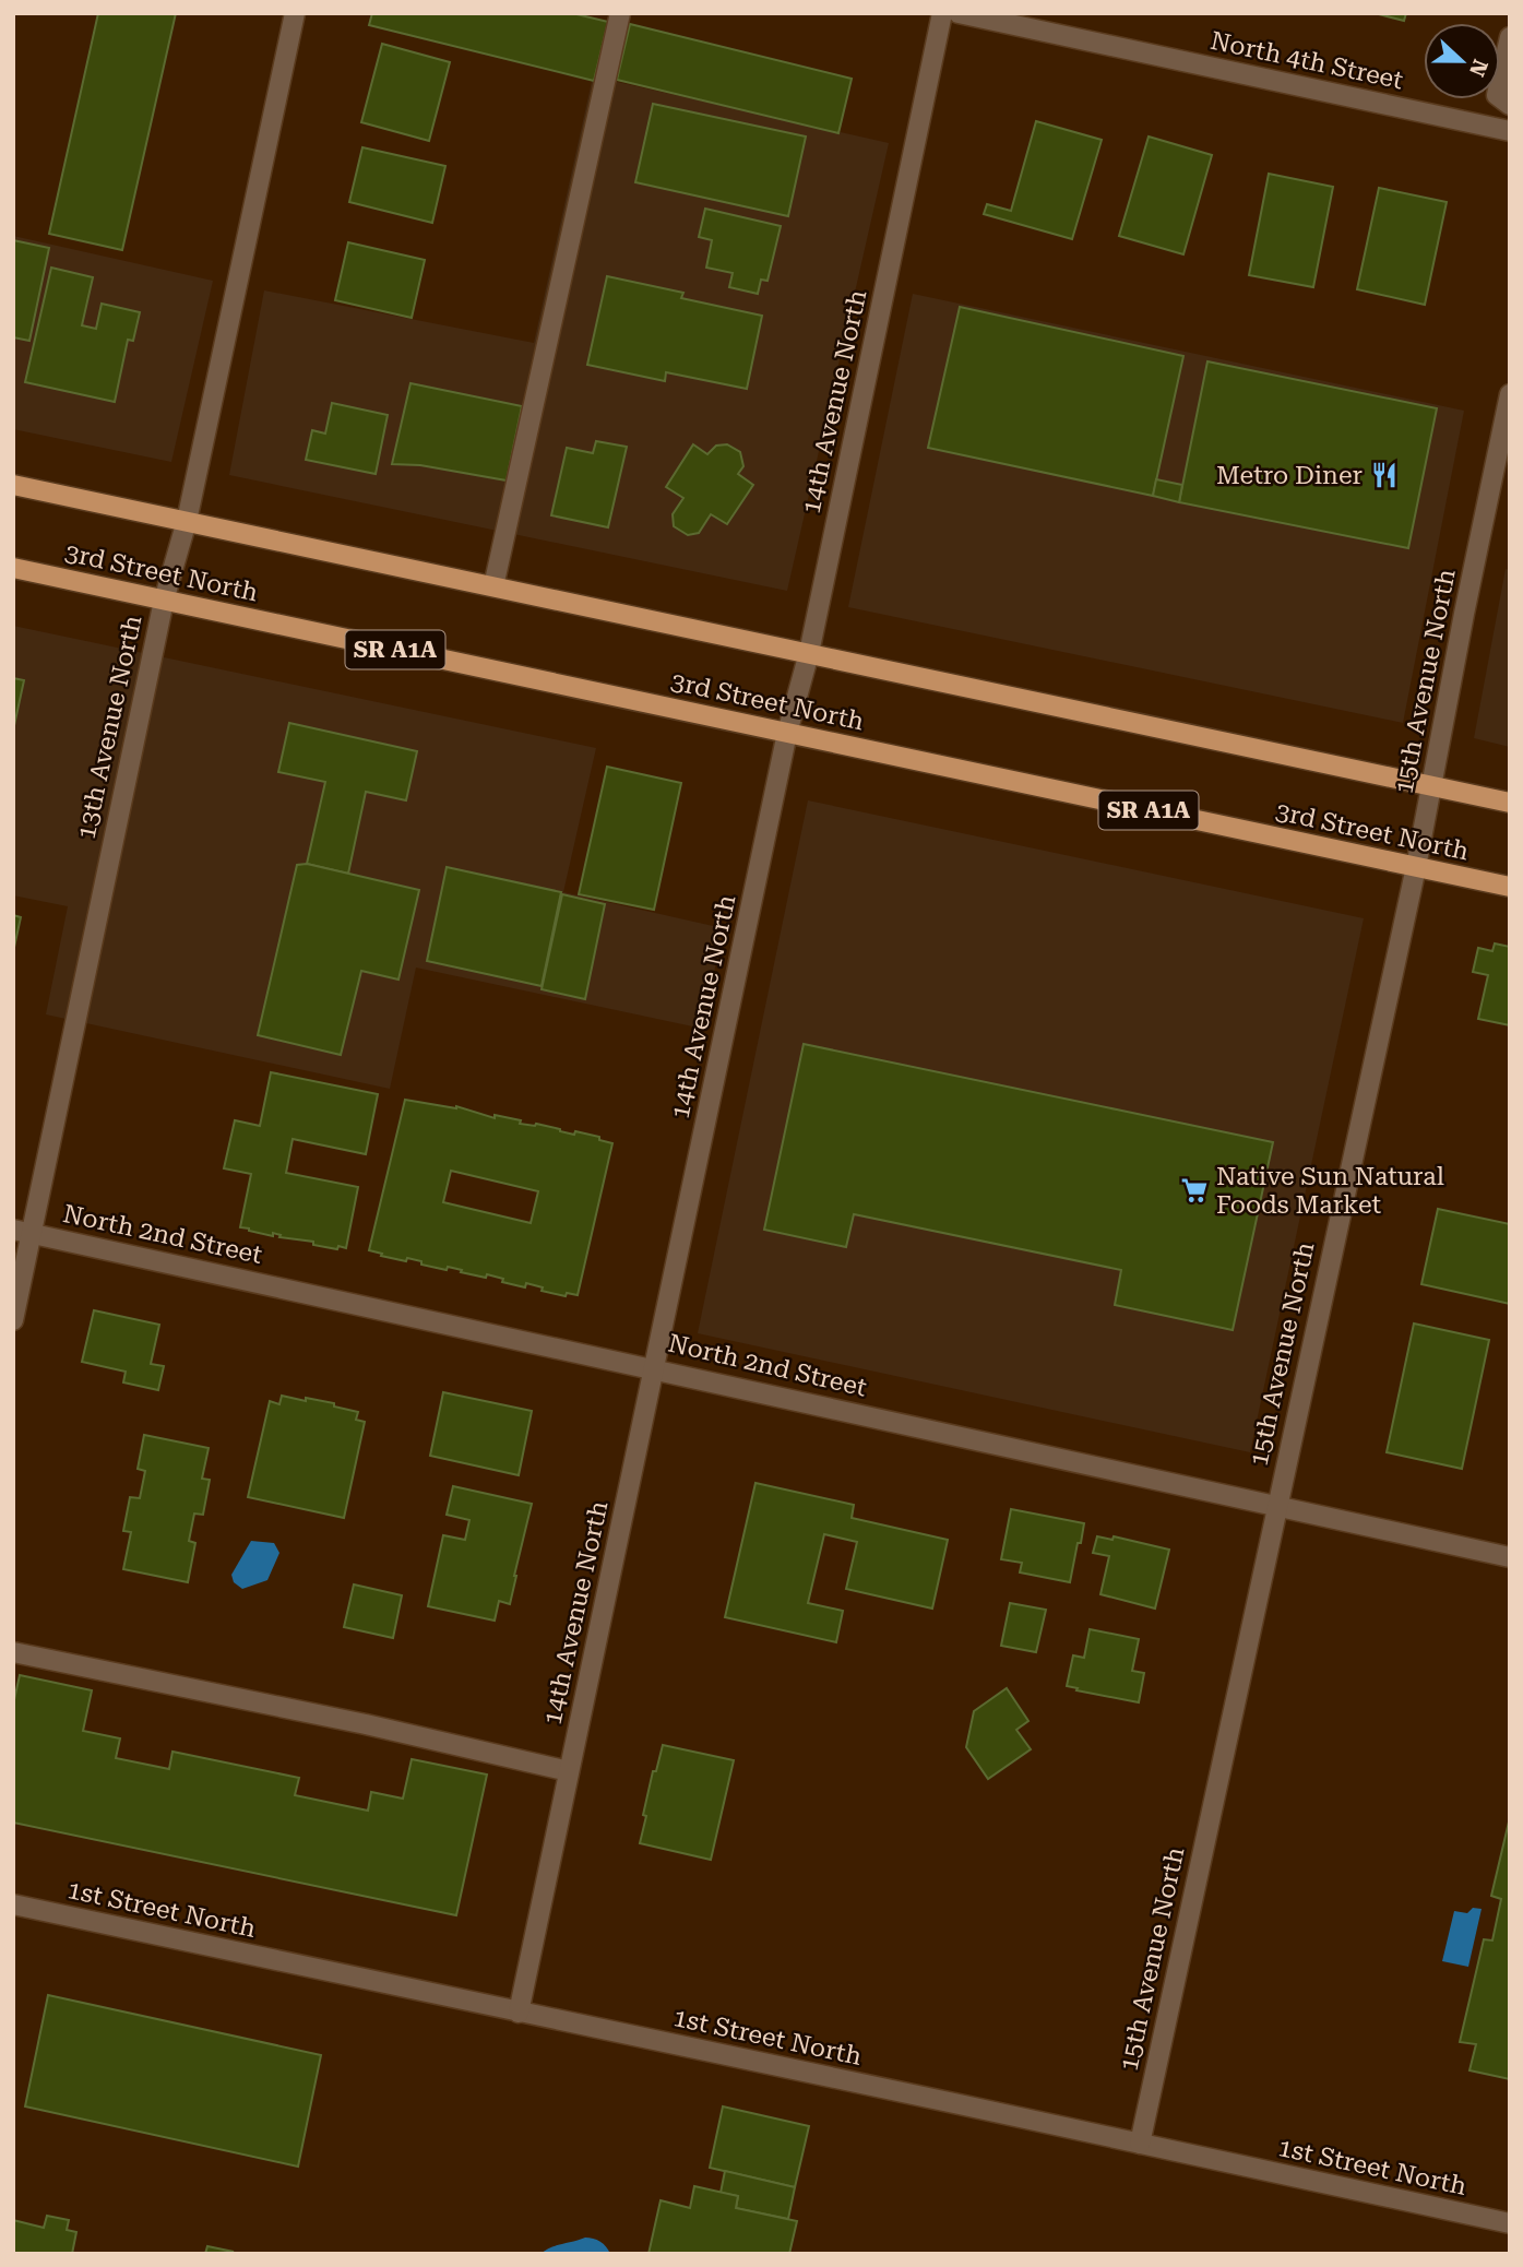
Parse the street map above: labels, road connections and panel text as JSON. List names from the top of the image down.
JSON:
{
  "streets": {
    "main road": ["3rd Street North", "SR A1A"],
    "street": [
      "North 4th Street",
      "14th Avenue North",
      "15th Avenue North",
      "13th Avenue North",
      "North 2nd Street",
      "1st Street North"
    ]
  },
  "crossings": [
    ["14th Avenue North", "3rd Street North"],
    ["14th Avenue North", "North 2nd Street"],
    ["14th Avenue North", "1st Street North"],
    ["3rd Street North", "15th Avenue North"],
    ["3rd Street North", "13th Avenue North"],
    ["15th Avenue North", "North 2nd Street"],
    ["15th Avenue North", "1st Street North"],
    ["13th Avenue North", "North 2nd Street"]
  ],
  "places": {
    "restaurant": ["Metro Diner"],
    "supermarket": ["Native Sun Natural Foods Market"]
  },
  "north": "right"
}
